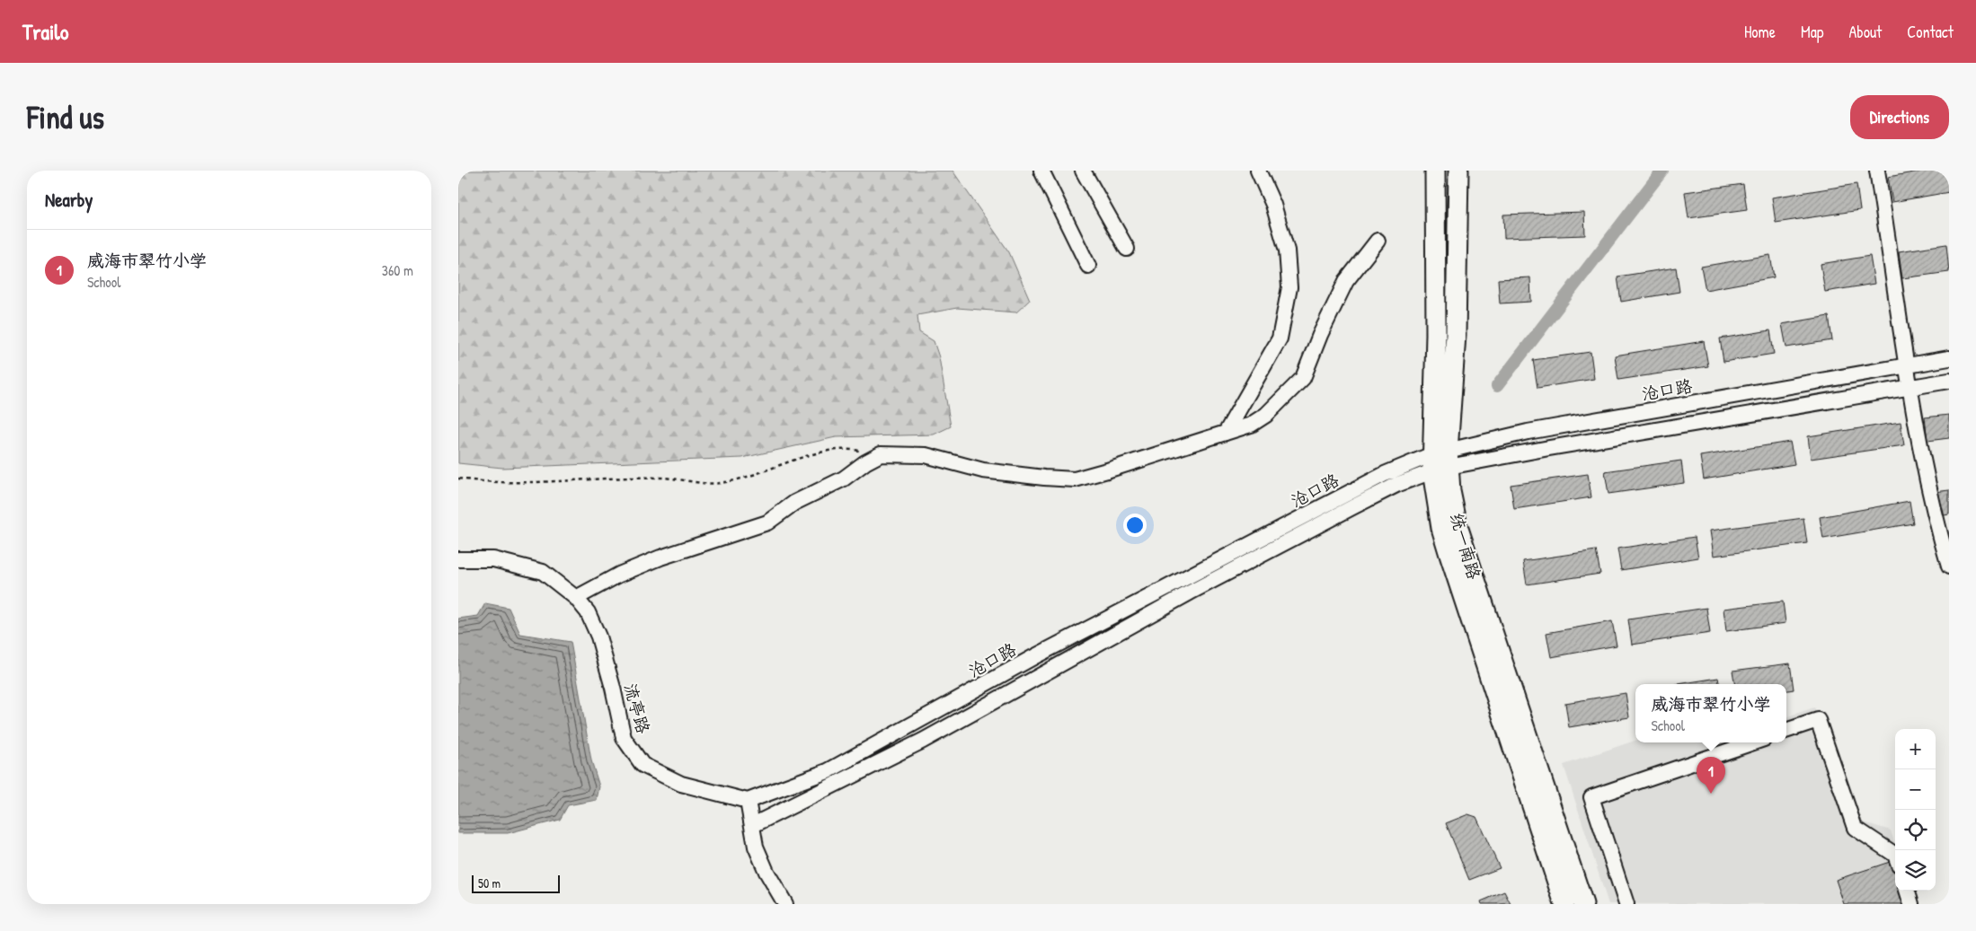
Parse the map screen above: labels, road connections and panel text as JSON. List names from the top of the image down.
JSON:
{
  "streets": {
    "main road": ["统一南路"],
    "street": ["沧口路", "流亭路"]
  },
  "crossings": [
    ["沧口路", "统一南路"],
    ["沧口路", "流亭路"]
  ],
  "scale_bar": "50 m",
  "page": {
    "header": "Trailo",
    "nav": [
      "Home",
      "Map",
      "About",
      "Contact"
    ],
    "buttons": "Directions",
    "title": "Find us",
    "heading": "Nearby",
    "list": [
      {
        "mark": "1",
        "name": "威海市翠竹小学",
        "note": "School",
        "value": "360 m"
      }
    ],
    "popup": ["威海市翠竹小学", "School"],
    "map_buttons": ["+", "−"],
    "pins": "1",
    "scale": "50 m"
  }
}
